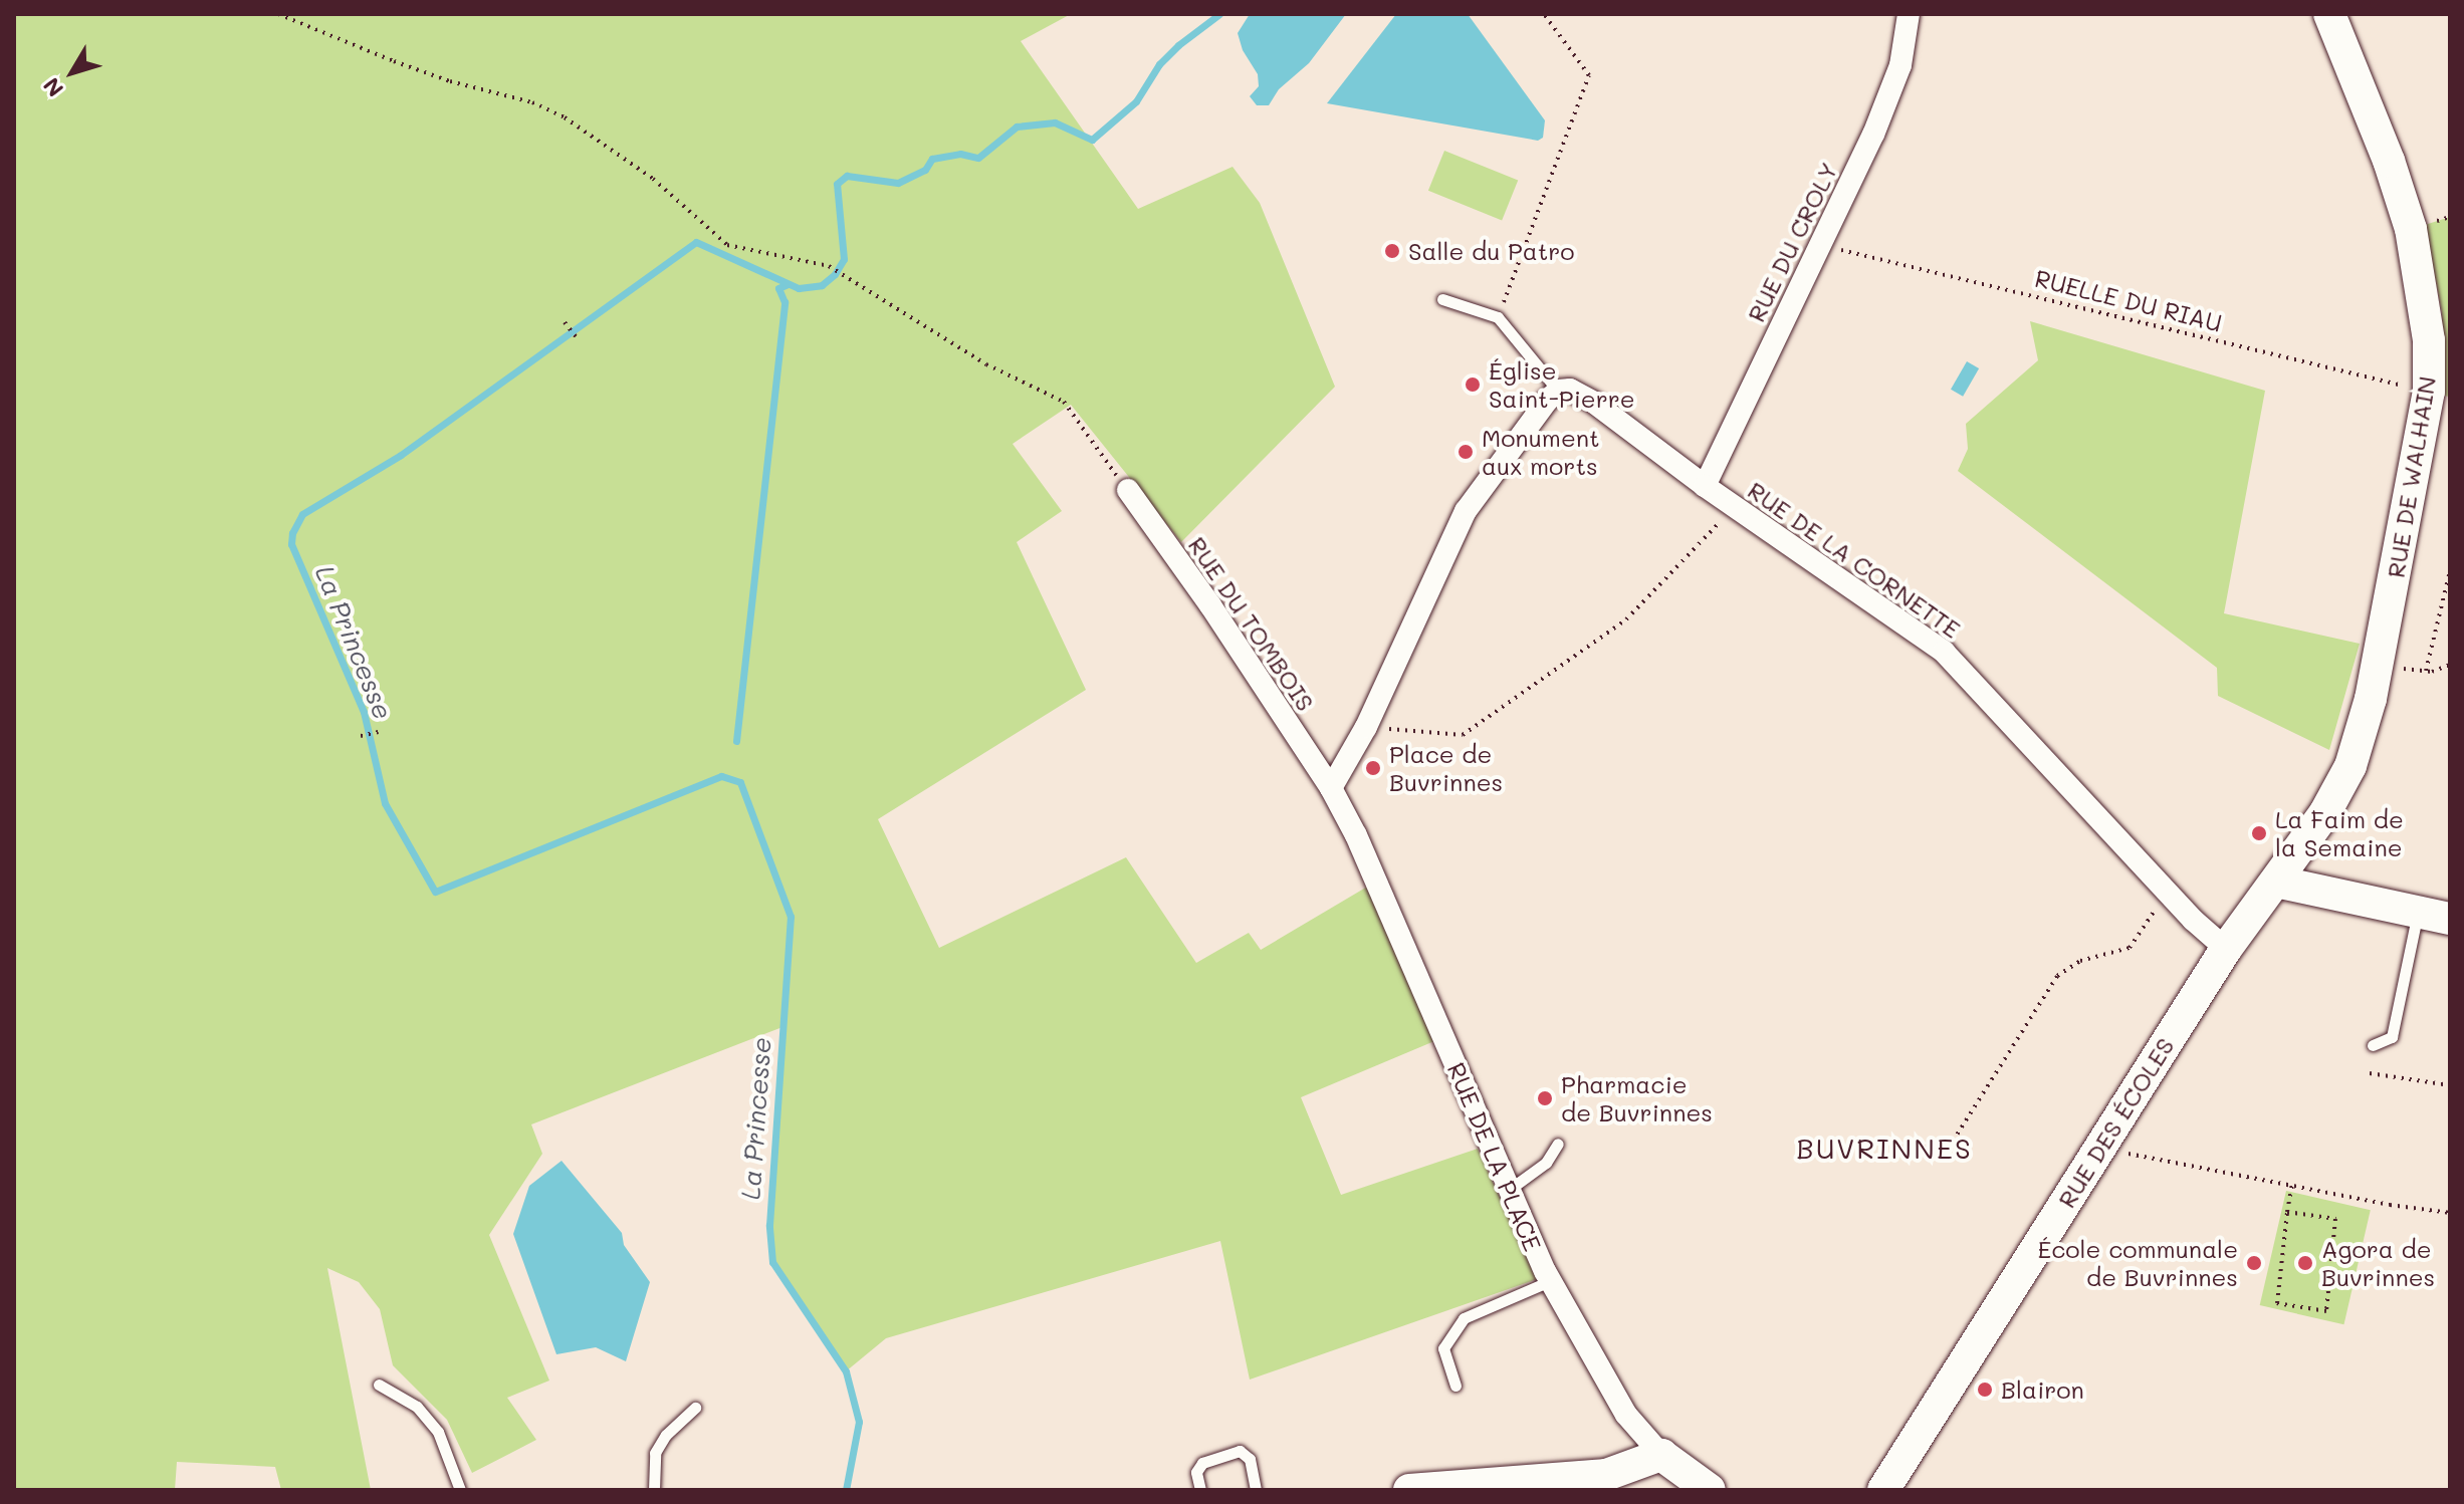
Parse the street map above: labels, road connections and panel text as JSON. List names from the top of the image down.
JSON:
{
  "streets": {
    "street": [
      "RUE DU CROLY",
      "RUE DE WALHAIN",
      "RUE DE LA CORNETTE",
      "RUE DU TOMBOIS",
      "RUE DES ÉCOLES",
      "RUE DE LA PLACE"
    ],
    "path": ["RUELLE DU RIAU"]
  },
  "crossings": [
    ["RUE DU CROLY", "RUELLE DU RIAU"],
    ["RUE DU CROLY", "RUE DE LA CORNETTE"],
    ["RUELLE DU RIAU", "RUE DE WALHAIN"],
    ["RUE DE WALHAIN", "RUE DES ÉCOLES"],
    ["RUE DE LA CORNETTE", "RUE DES ÉCOLES"],
    ["RUE DU TOMBOIS", "RUE DE LA PLACE"]
  ],
  "districts": ["BUVRINNES"],
  "water": ["La Princesse"],
  "places": [
    "Salle du Patro",
    "Église Saint-Pierre",
    "Monument aux morts",
    "Place de Buvrinnes",
    "La Faim de la Semaine",
    "Pharmacie de Buvrinnes",
    "École communale de Buvrinnes",
    "Agora de Buvrinnes",
    "Blairon"
  ],
  "north": "bottom left"
}
